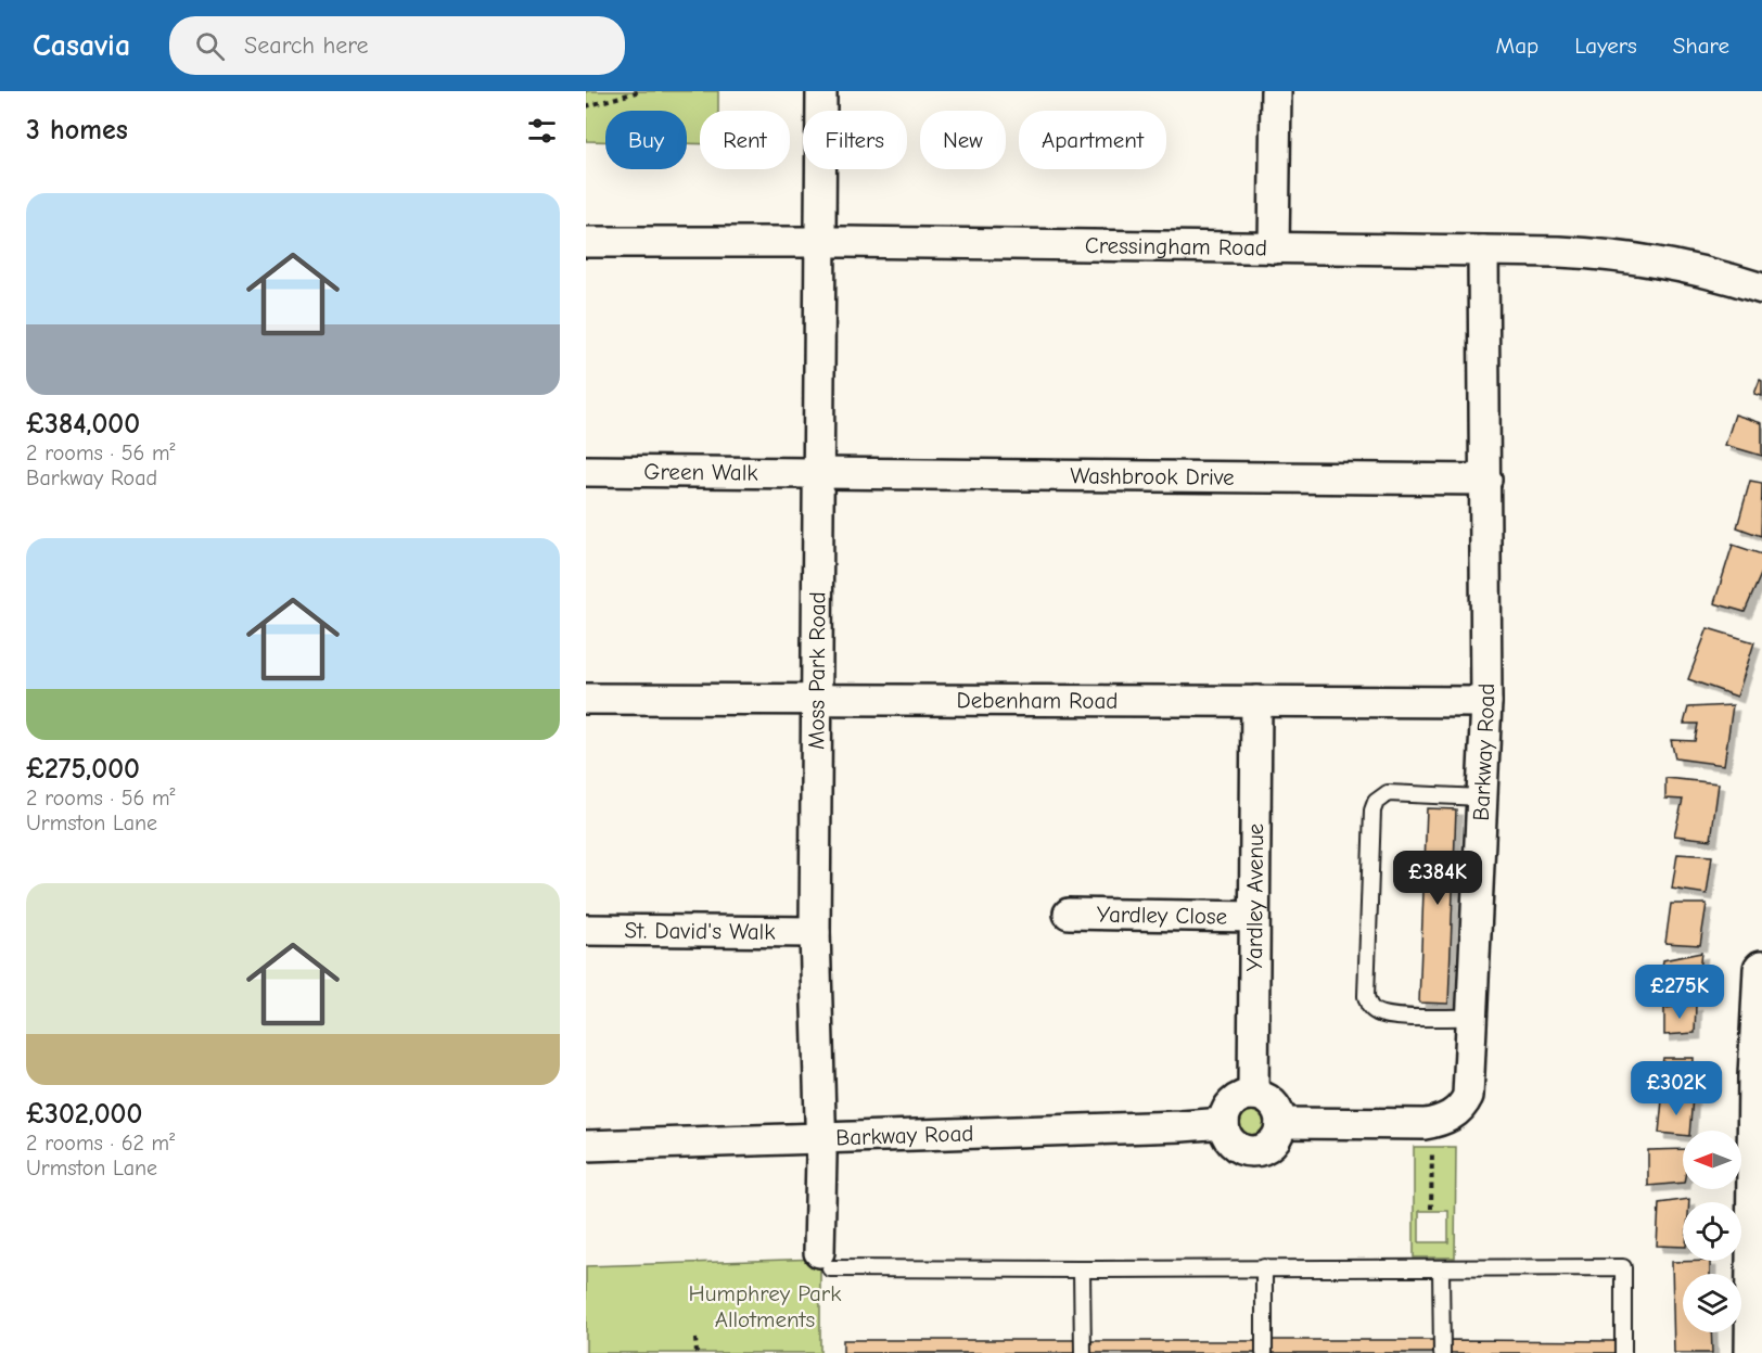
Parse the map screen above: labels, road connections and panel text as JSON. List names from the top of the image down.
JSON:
{
  "streets": {
    "street": [
      "Cressingham Road",
      "Green Walk",
      "Washbrook Drive",
      "Moss Park Road",
      "Debenham Road",
      "Barkway Road",
      "Yardley Avenue",
      "Yardley Close",
      "St. David's Walk"
    ]
  },
  "crossings": [
    ["Cressingham Road", "Moss Park Road"],
    ["Cressingham Road", "Barkway Road"],
    ["Green Walk", "Washbrook Drive"],
    ["Green Walk", "Moss Park Road"],
    ["Washbrook Drive", "Moss Park Road"],
    ["Washbrook Drive", "Barkway Road"],
    ["Moss Park Road", "Debenham Road"],
    ["Moss Park Road", "Barkway Road"],
    ["Moss Park Road", "St. David's Walk"],
    ["Debenham Road", "Barkway Road"],
    ["Debenham Road", "Yardley Avenue"],
    ["Barkway Road", "Yardley Avenue"],
    ["Yardley Avenue", "Yardley Close"]
  ],
  "parks": ["Humphrey Park Allotments"],
  "north": "left",
  "page": {
    "header": "Casavia",
    "search": "Search here",
    "nav": ["Map", "Layers", "Share"],
    "heading": "3 homes",
    "chip": [
      "Buy",
      "Rent",
      "Filters",
      "New",
      "Apartment"
    ],
    "list": [
      {
        "name": "£384,000",
        "note": "2 rooms · 56 m² · Barkway Road"
      },
      {
        "name": "£275,000",
        "note": "2 rooms · 56 m² · Urmston Lane"
      },
      {
        "name": "£302,000",
        "note": "2 rooms · 62 m² · Urmston Lane"
      }
    ],
    "price": ["£384K", "£275K", "£302K"]
  }
}
